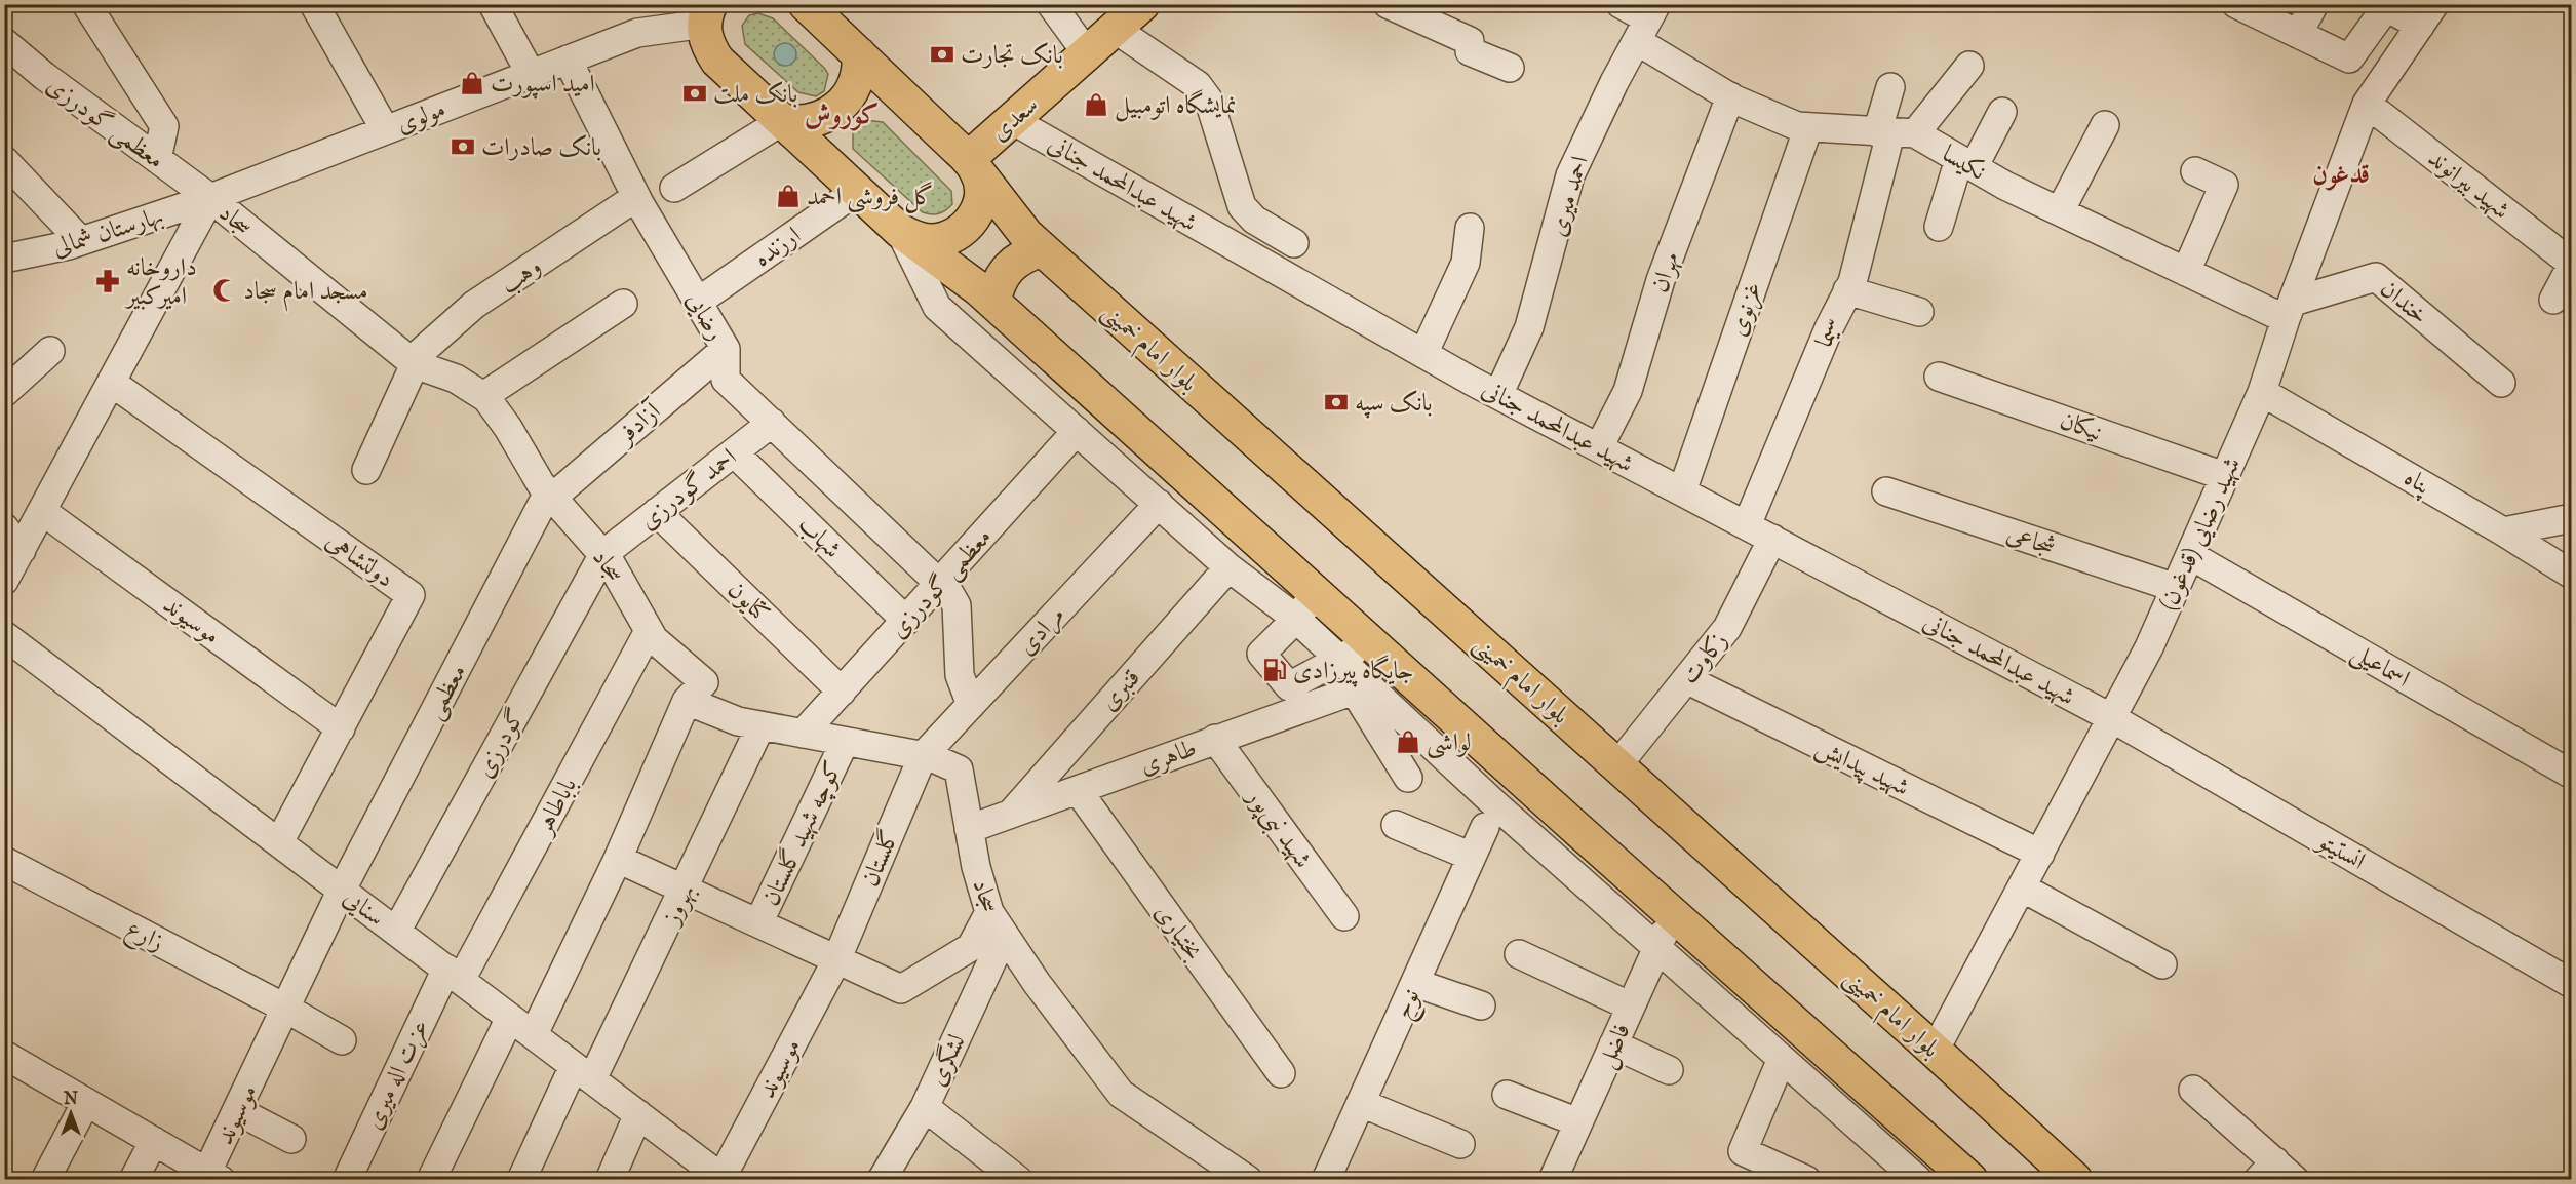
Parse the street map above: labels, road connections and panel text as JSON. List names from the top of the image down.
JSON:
{
  "streets": {
    "main road": ["سعدی", "بلوار امام خمینی"],
    "street": [
      "مولوی",
      "معظمی گودرزی",
      "نکیسا",
      "شهید عبدالمحمد جنانی",
      "شهید بیرانوند",
      "احمد میری",
      "سجاد",
      "بهارستان شمالی",
      "ارزنده",
      "مهران",
      "وهب",
      "خندان",
      "غزنوی",
      "رضایی",
      "سیما",
      "آزادفر",
      "نیکان",
      "پناه",
      "احمد گودرزی",
      "(قدغون) شهید رضایی",
      "شهاب",
      "شجاعی",
      "دولتشاهی",
      "کتایون",
      "موسیوند",
      "مرادی",
      "زکاوت",
      "اسماعیلی",
      "قنبری",
      "معظمی",
      "گودرزی",
      "طاهری",
      "شهید پیدایش",
      "باباطاهر",
      "شهید نبی‌پور",
      "کوچه شهید گلستان",
      "انستیتو",
      "گلستان",
      "بهروز",
      "سنایی",
      "بختیاری",
      "زارع",
      "نوح",
      "فاضل",
      "لشگری",
      "عزت اله میری"
    ]
  },
  "crossings": [
    ["مولوی", "معظمی گودرزی"],
    ["مولوی", "سجاد"],
    ["مولوی", "بهارستان شمالی"],
    ["مولوی", "رضایی"],
    ["سعدی", "شهید عبدالمحمد جنانی"],
    ["سعدی", "ارزنده"],
    ["سعدی", "بلوار امام خمینی"],
    ["معظمی گودرزی", "سجاد"],
    ["معظمی گودرزی", "بهارستان شمالی"],
    ["معظمی گودرزی", "رضایی"],
    ["معظمی گودرزی", "شهاب"],
    ["معظمی گودرزی", "کتایون"],
    ["نکیسا", "احمد میری"],
    ["نکیسا", "مهران"],
    ["نکیسا", "خندان"],
    ["نکیسا", "غزنوی"],
    ["نکیسا", "سیما"],
    ["نکیسا", "(قدغون) شهید رضایی"],
    ["شهید عبدالمحمد جنانی", "احمد میری"],
    ["شهید عبدالمحمد جنانی", "مهران"],
    ["شهید عبدالمحمد جنانی", "غزنوی"],
    ["شهید عبدالمحمد جنانی", "سیما"],
    ["شهید عبدالمحمد جنانی", "(قدغون) شهید رضایی"],
    ["شهید عبدالمحمد جنانی", "زکاوت"],
    ["شهید عبدالمحمد جنانی", "انستیتو"],
    ["شهید بیرانوند", "(قدغون) شهید رضایی"],
    ["سجاد", "بهارستان شمالی"],
    ["سجاد", "وهب"],
    ["سجاد", "آزادفر"],
    ["سجاد", "احمد گودرزی"],
    ["سجاد", "دولتشاهی"],
    ["سجاد", "موسیوند"],
    ["سجاد", "مرادی"],
    ["سجاد", "معظمی"],
    ["سجاد", "گودرزی"],
    ["سجاد", "طاهری"],
    ["سجاد", "باباطاهر"],
    ["سجاد", "کوچه شهید گلستان"],
    ["سجاد", "گلستان"],
    ["سجاد", "بهروز"],
    ["سجاد", "لشگری"],
    ["ارزنده", "رضایی"],
    ["ارزنده", "بلوار امام خمینی"],
    ["وهب", "رضایی"],
    ["خندان", "(قدغون) شهید رضایی"],
    ["رضایی", "آزادفر"],
    ["رضایی", "احمد گودرزی"],
    ["رضایی", "مرادی"],
    ["بلوار امام خمینی", "(قدغون) شهید رضایی"],
    ["بلوار امام خمینی", "زکاوت"],
    ["آزادفر", "معظمی"],
    ["نیکان", "(قدغون) شهید رضایی"],
    ["پناه", "(قدغون) شهید رضایی"],
    ["احمد گودرزی", "شهاب"],
    ["احمد گودرزی", "کتایون"],
    ["احمد گودرزی", "گودرزی"],
    ["(قدغون) شهید رضایی", "شجاعی"],
    ["(قدغون) شهید رضایی", "اسماعیلی"],
    ["(قدغون) شهید رضایی", "شهید پیدایش"],
    ["(قدغون) شهید رضایی", "انستیتو"],
    ["دولتشاهی", "موسیوند"],
    ["دولتشاهی", "سنایی"],
    ["موسیوند", "معظمی"],
    ["موسیوند", "گلستان"],
    ["موسیوند", "سنایی"],
    ["موسیوند", "زارع"],
    ["مرادی", "گلستان"],
    ["زکاوت", "شهید پیدایش"],
    ["قنبری", "طاهری"],
    ["معظمی", "سنایی"],
    ["گودرزی", "سنایی"],
    ["طاهری", "شهید نبی‌پور"],
    ["طاهری", "بختیاری"],
    ["باباطاهر", "سنایی"],
    ["باباطاهر", "عزت اله میری"],
    ["بهروز", "سنایی"],
    ["سنایی", "عزت اله میری"]
  ],
  "districts": ["کوروش", "قدغون"],
  "places": {
    "bank": [
      "بانک تجارت",
      "بانک ملت",
      "بانک صادرات",
      "بانک سپه"
    ],
    "shop": [
      "امید اسپورت",
      "نمایشگاه اتومبیل",
      "گل فروشی احمد",
      "لواشی"
    ],
    "pharmacy": ["داروخانه امیرکبیر"],
    "mosque": ["مسجد امام سجاد"],
    "fuel station": ["جایگاه پیرزادی"]
  },
  "north": "top"
}
